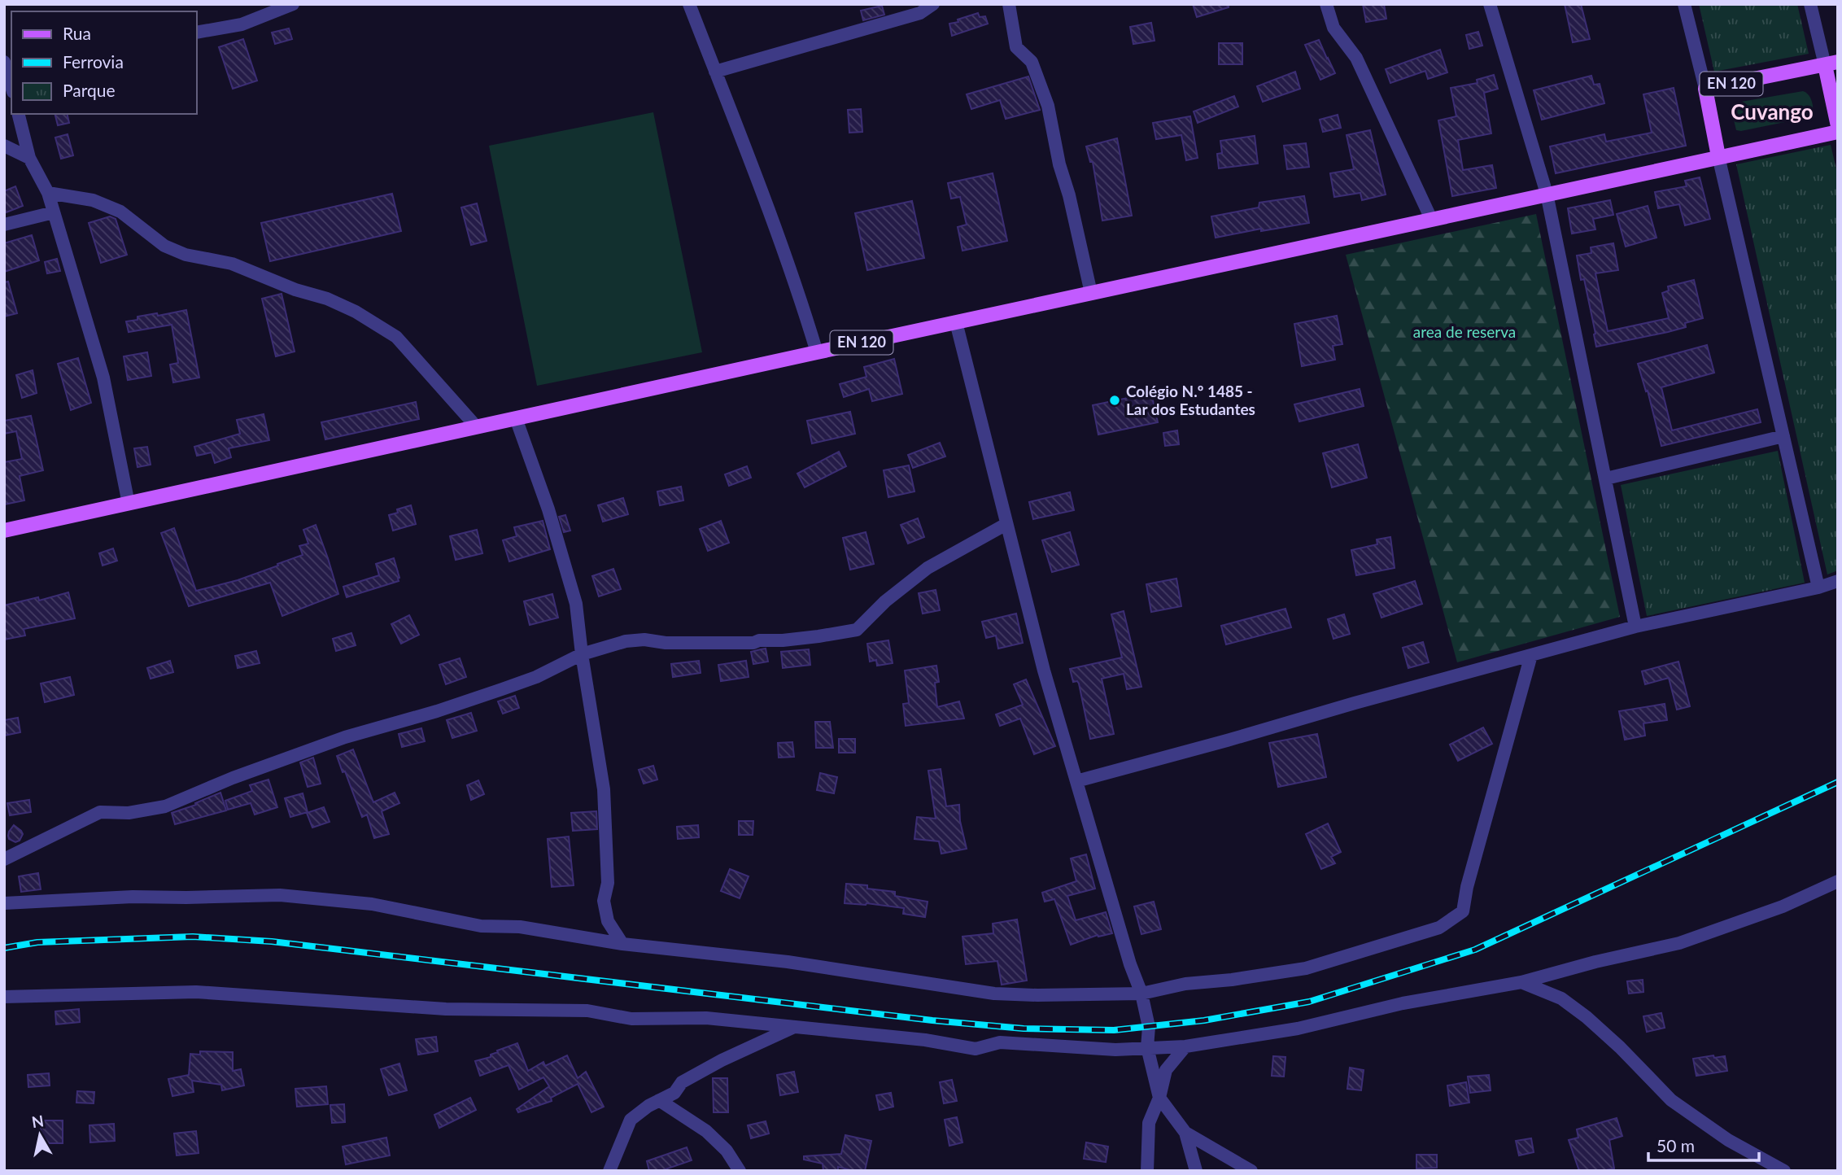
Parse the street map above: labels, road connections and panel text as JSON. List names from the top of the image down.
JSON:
{
  "streets": {
    "main road": ["EN 120"]
  },
  "districts": ["Cuvango"],
  "parks": ["area de reserva"],
  "places": ["Colégio N.º 1485 - Lar dos Estudantes"],
  "legend": ["Rua", "Ferrovia", "Parque"],
  "scale_bar": "50 m",
  "north": "top"
}
